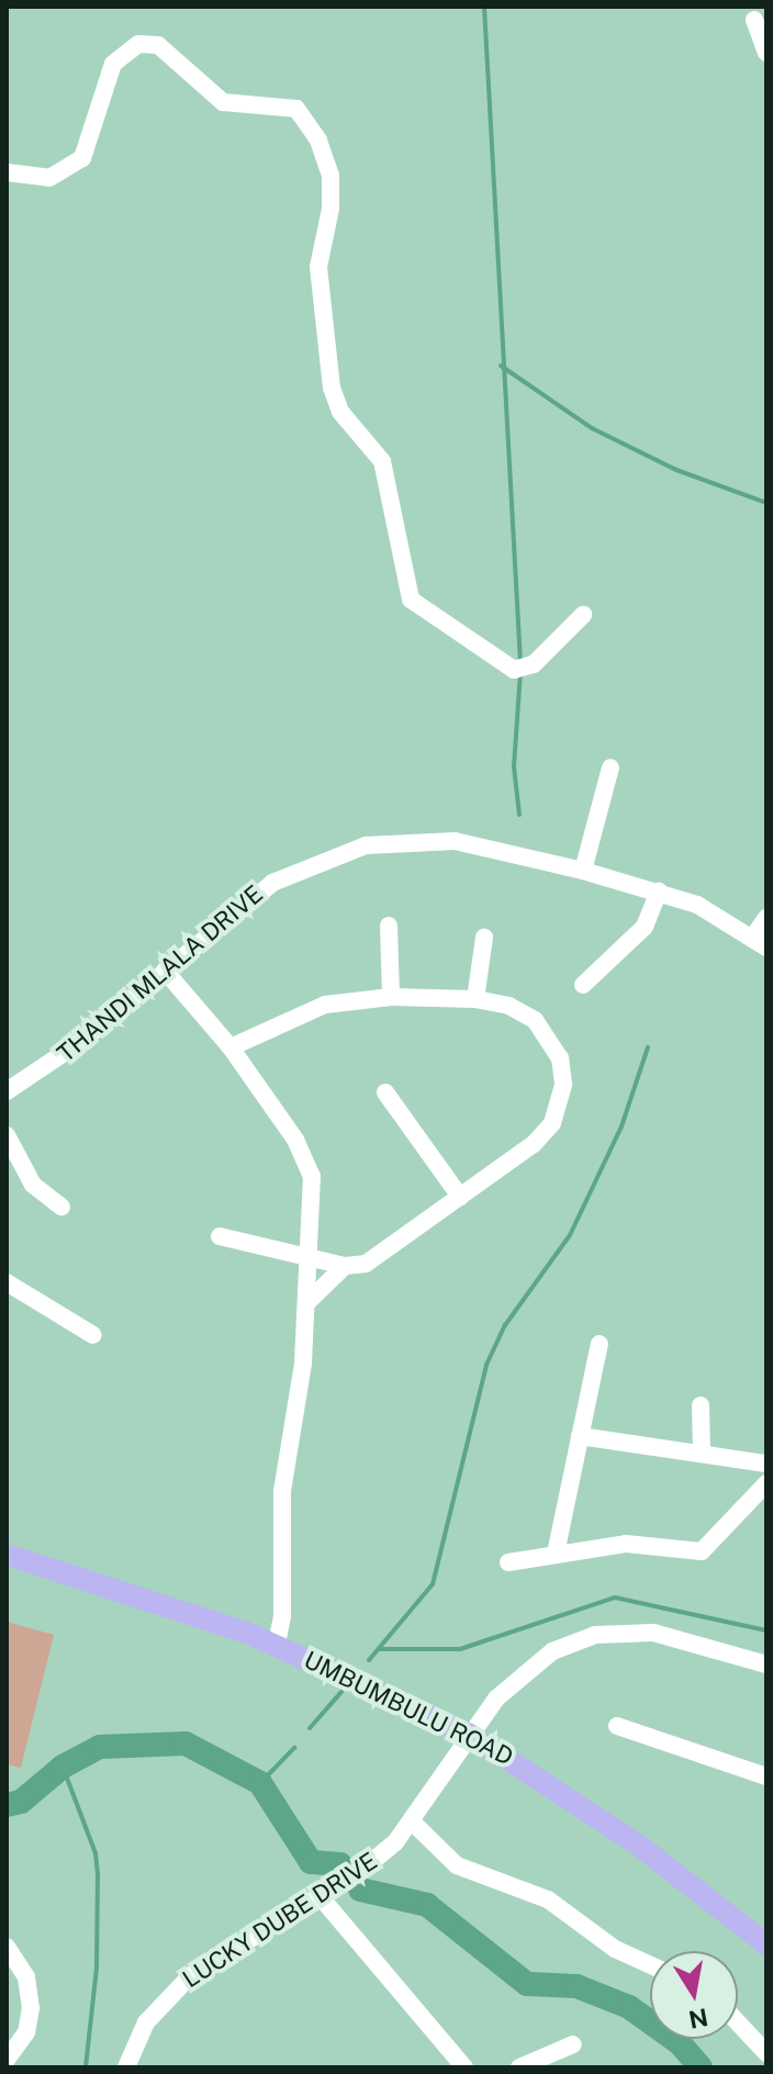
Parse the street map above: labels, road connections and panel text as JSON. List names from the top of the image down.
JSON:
{
  "streets": {
    "main road": ["UMBUMBULU ROAD"],
    "street": ["THANDI MLALA DRIVE", "LUCKY DUBE DRIVE"]
  },
  "crossings": [
    ["UMBUMBULU ROAD", "LUCKY DUBE DRIVE"]
  ],
  "north": "bottom"
}
